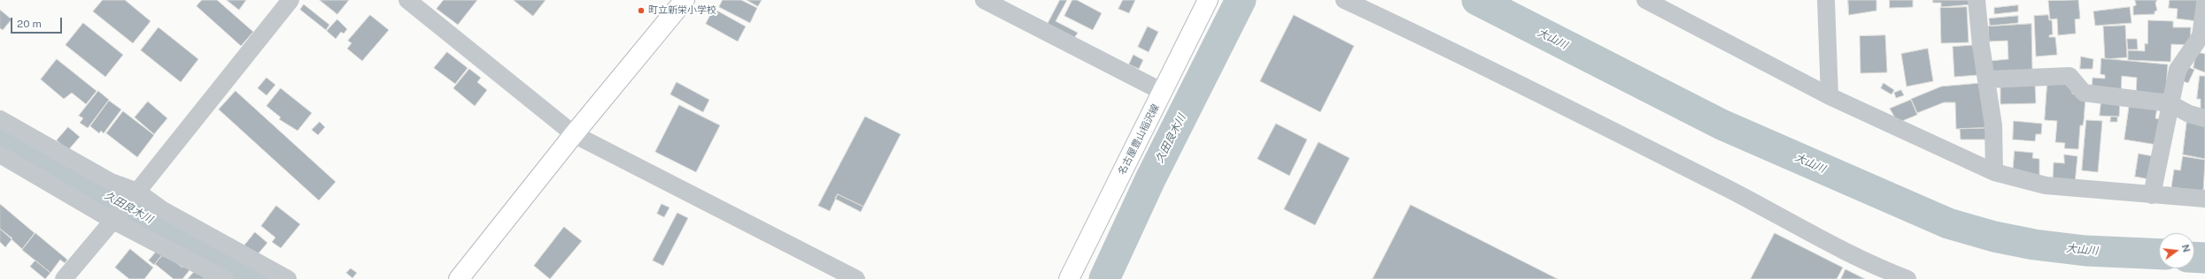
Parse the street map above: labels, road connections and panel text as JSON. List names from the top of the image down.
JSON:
{
  "streets": {
    "street": ["名古屋豊山稲沢線"]
  },
  "water": ["大山川", "久田良木川"],
  "places": ["町立新栄小学校"],
  "scale_bar": "20 m",
  "north": "right"
}
